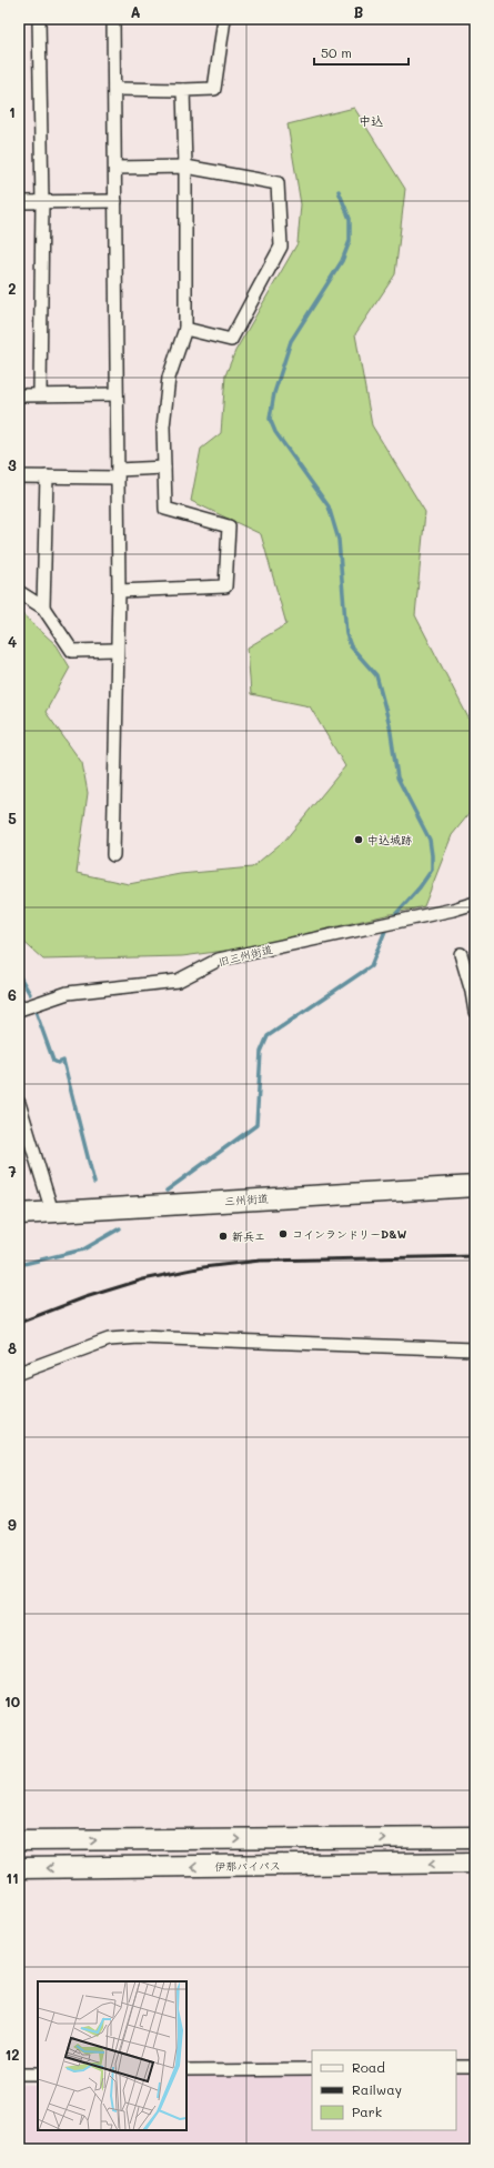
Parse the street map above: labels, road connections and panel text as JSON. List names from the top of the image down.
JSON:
{
  "streets": {
    "highway": ["三州街道", "伊那バイパス"],
    "street": ["旧三州街道"]
  },
  "districts": ["中込"],
  "places": ["中込城跡", "コインランドリーD&W", "新兵エ"],
  "legend": ["Road", "Railway", "Park"],
  "scale_bar": "50 m",
  "grid": {
    "columns": ["A", "B"],
    "rows": [
      "1",
      "2",
      "3",
      "4",
      "5",
      "6",
      "7",
      "8",
      "9",
      "10",
      "11",
      "12"
    ]
  }
}
